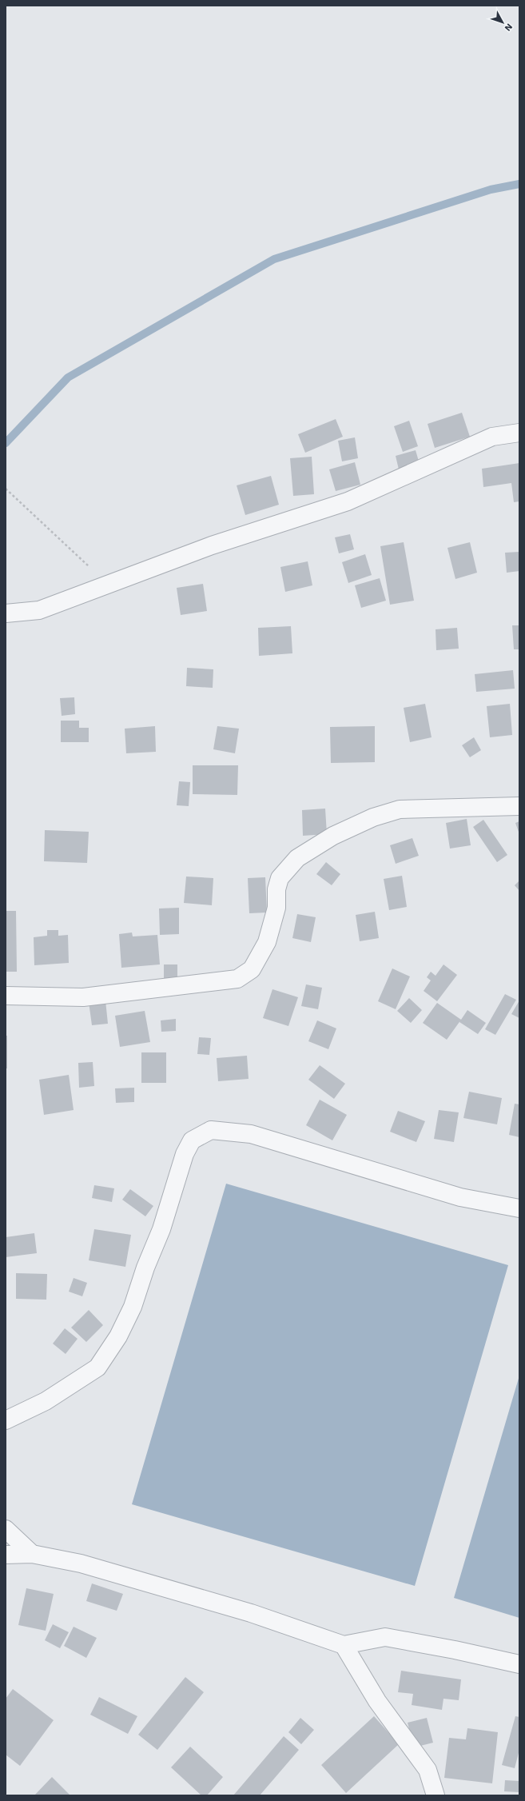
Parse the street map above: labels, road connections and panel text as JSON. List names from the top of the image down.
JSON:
{
  "north": "bottom right"
}
